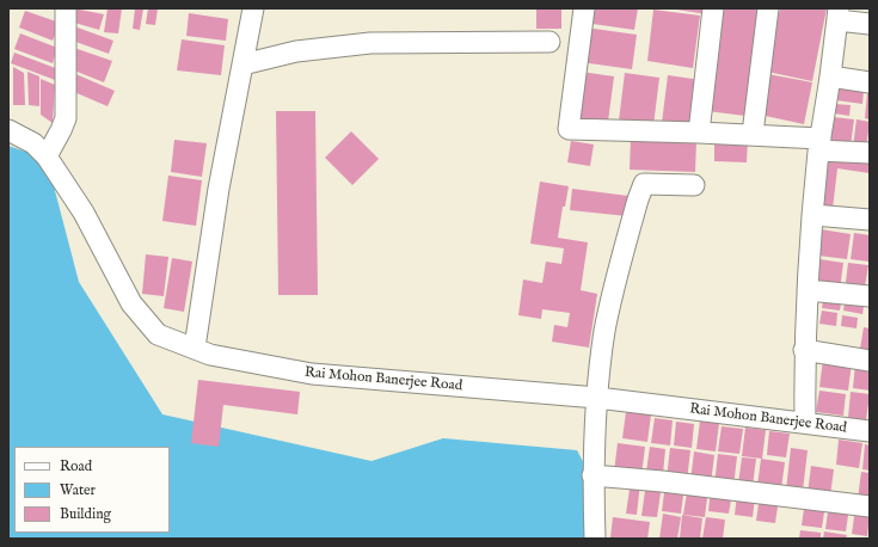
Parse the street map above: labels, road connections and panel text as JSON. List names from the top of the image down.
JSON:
{
  "streets": {
    "street": ["Rai Mohon Banerjee Road"]
  },
  "legend": ["Road", "Water", "Building"]
}
